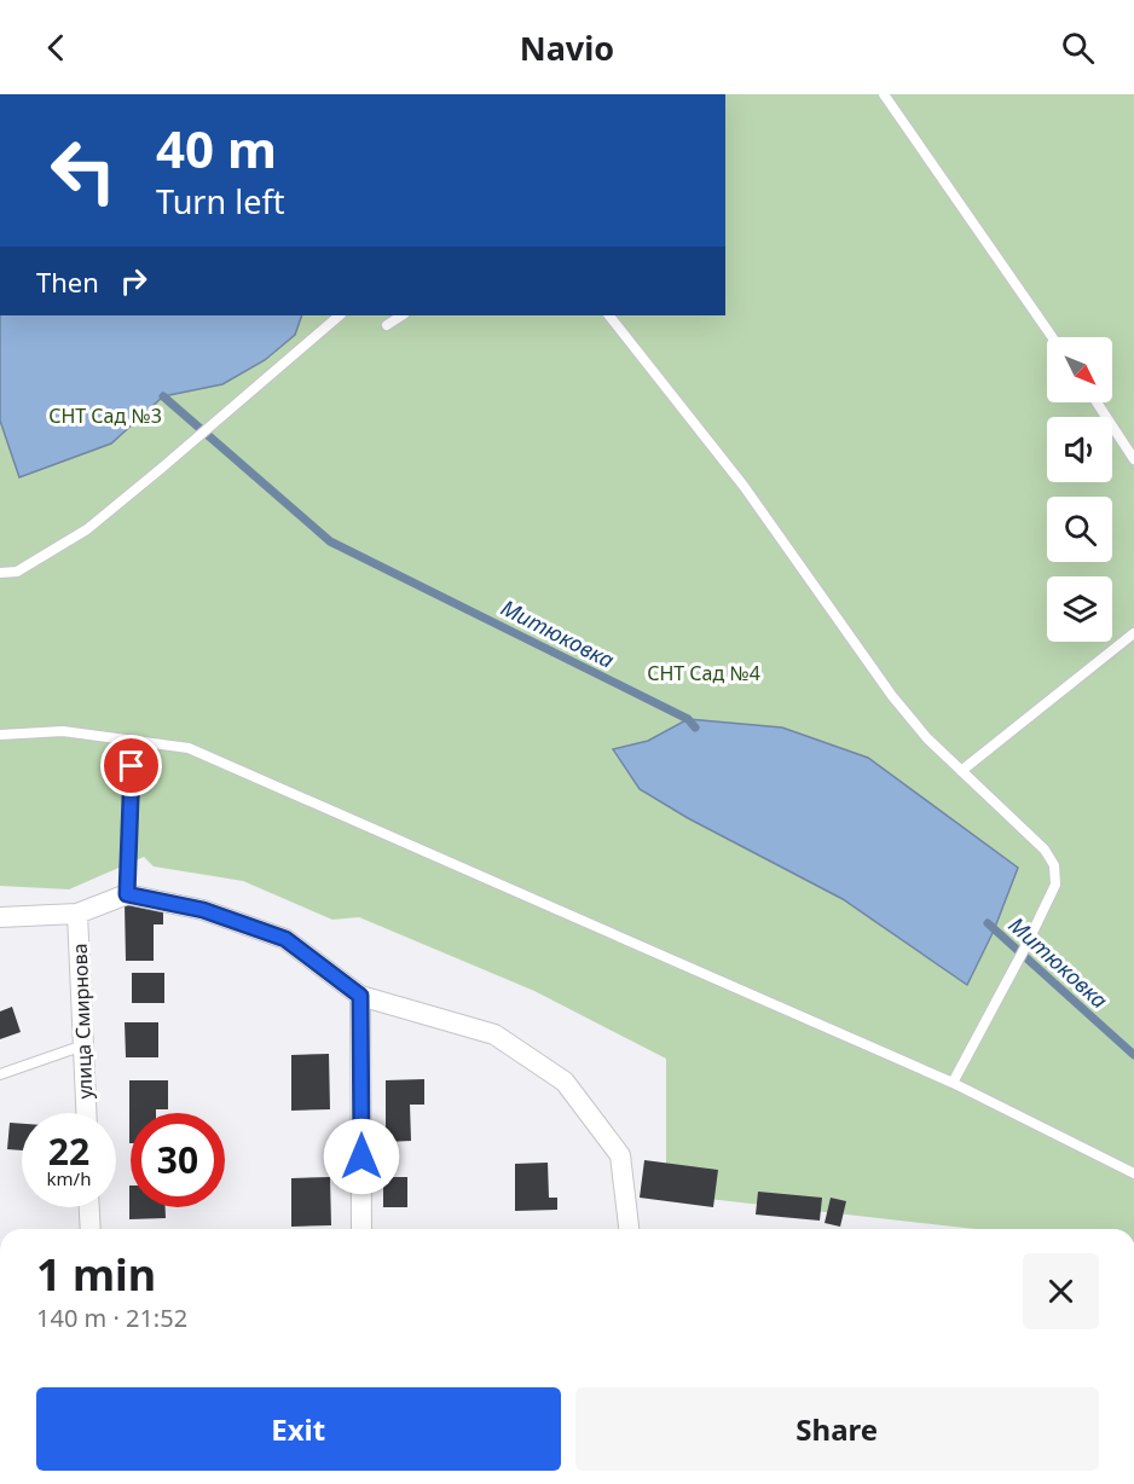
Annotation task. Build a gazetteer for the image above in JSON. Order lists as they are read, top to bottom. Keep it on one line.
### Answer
{"streets":{"street":["улица Смирнова"]},"water":["Митюковка"],"parks":["СНТ Сад №3","СНТ Сад №4"],"north":"bottom right","page":{"header":"Navio","turn":["40 m","Turn left"],"then":"Then","speed":"22 km/h","limit":"30","heading":["1 min","140 m · 21:52"],"buttons":["Exit","Share"]}}
